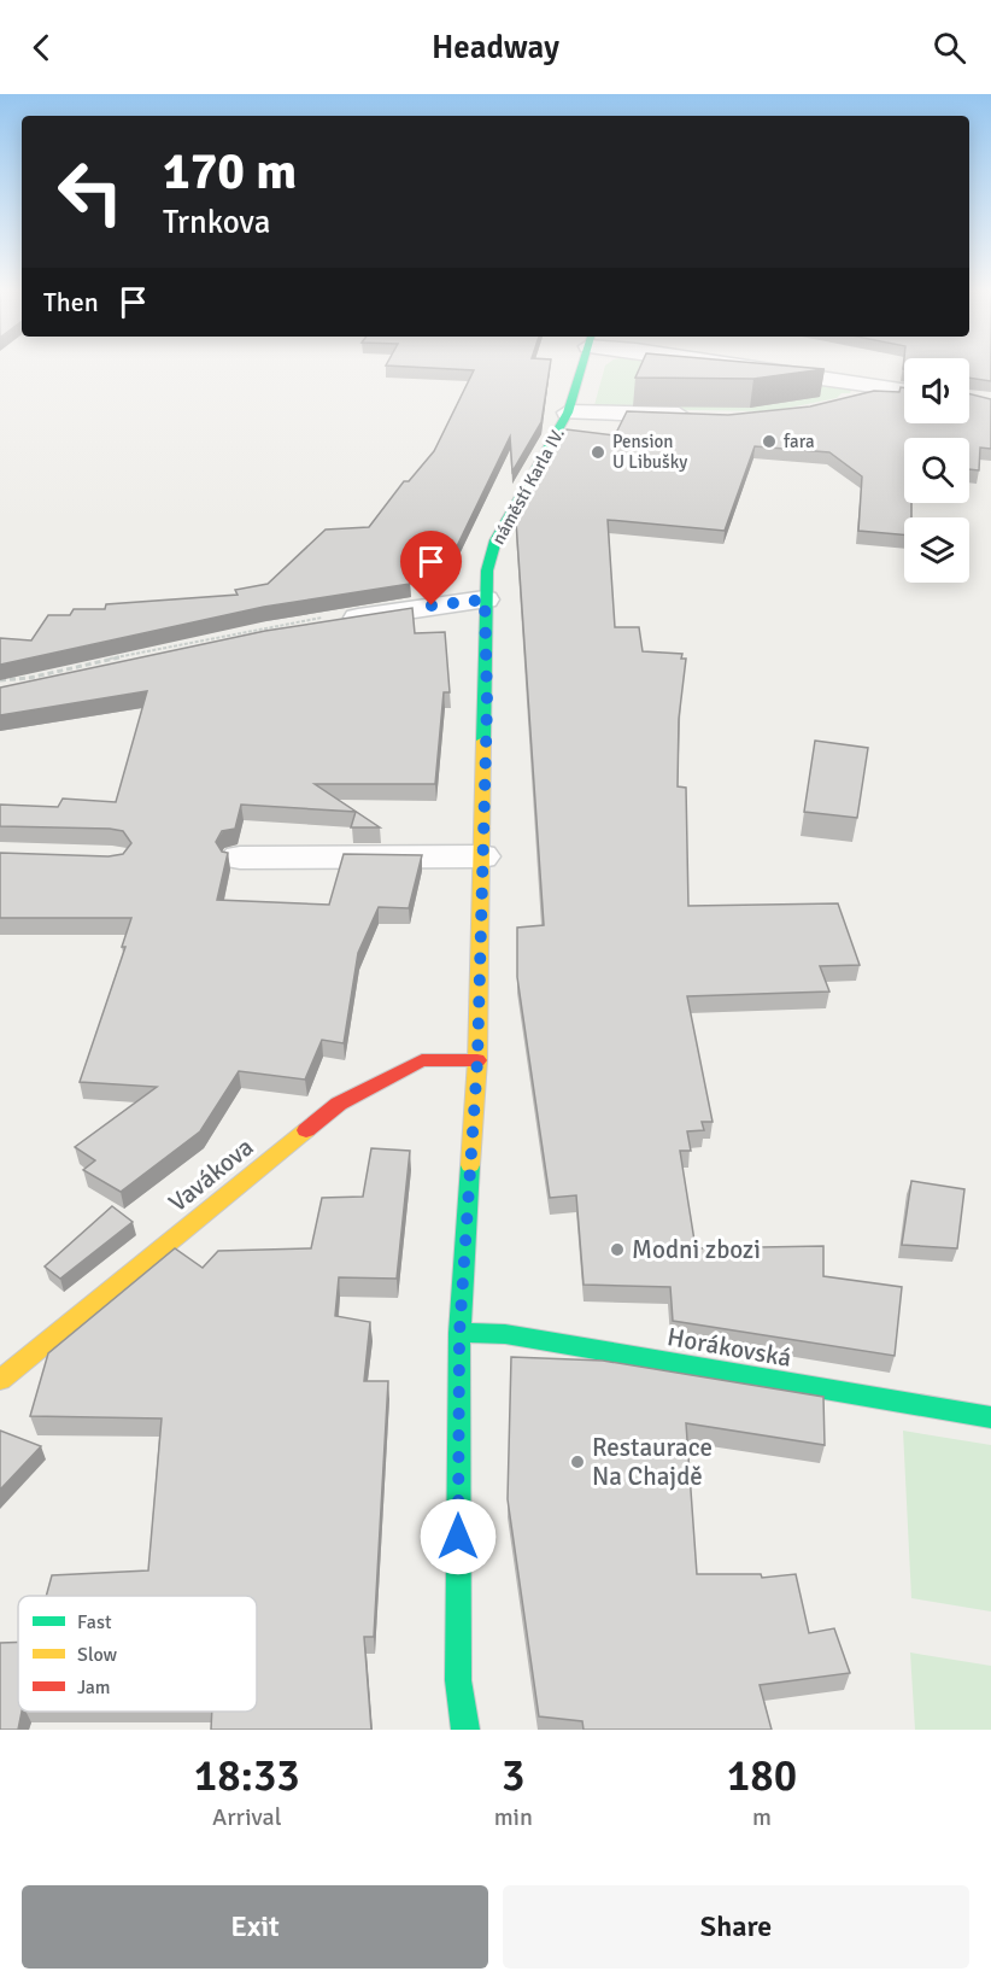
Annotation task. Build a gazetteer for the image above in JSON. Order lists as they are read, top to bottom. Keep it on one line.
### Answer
{"streets":{"street":["náměstí Karla IV.","Vavákova","Horákovská"]},"crossings":[["náměstí Karla IV.","Vavákova"],["náměstí Karla IV.","Horákovská"]],"places":["fara","Pension U Libušky","Modni zbozi","Restaurace Na Chajdě"],"legend":["Fast","Slow","Jam"],"page":{"header":"Headway","turn":["170 m","Trnkova"],"then":"Then","eta":["18:33","Arrival","3","min","180","m"],"buttons":["Exit","Share"]}}
